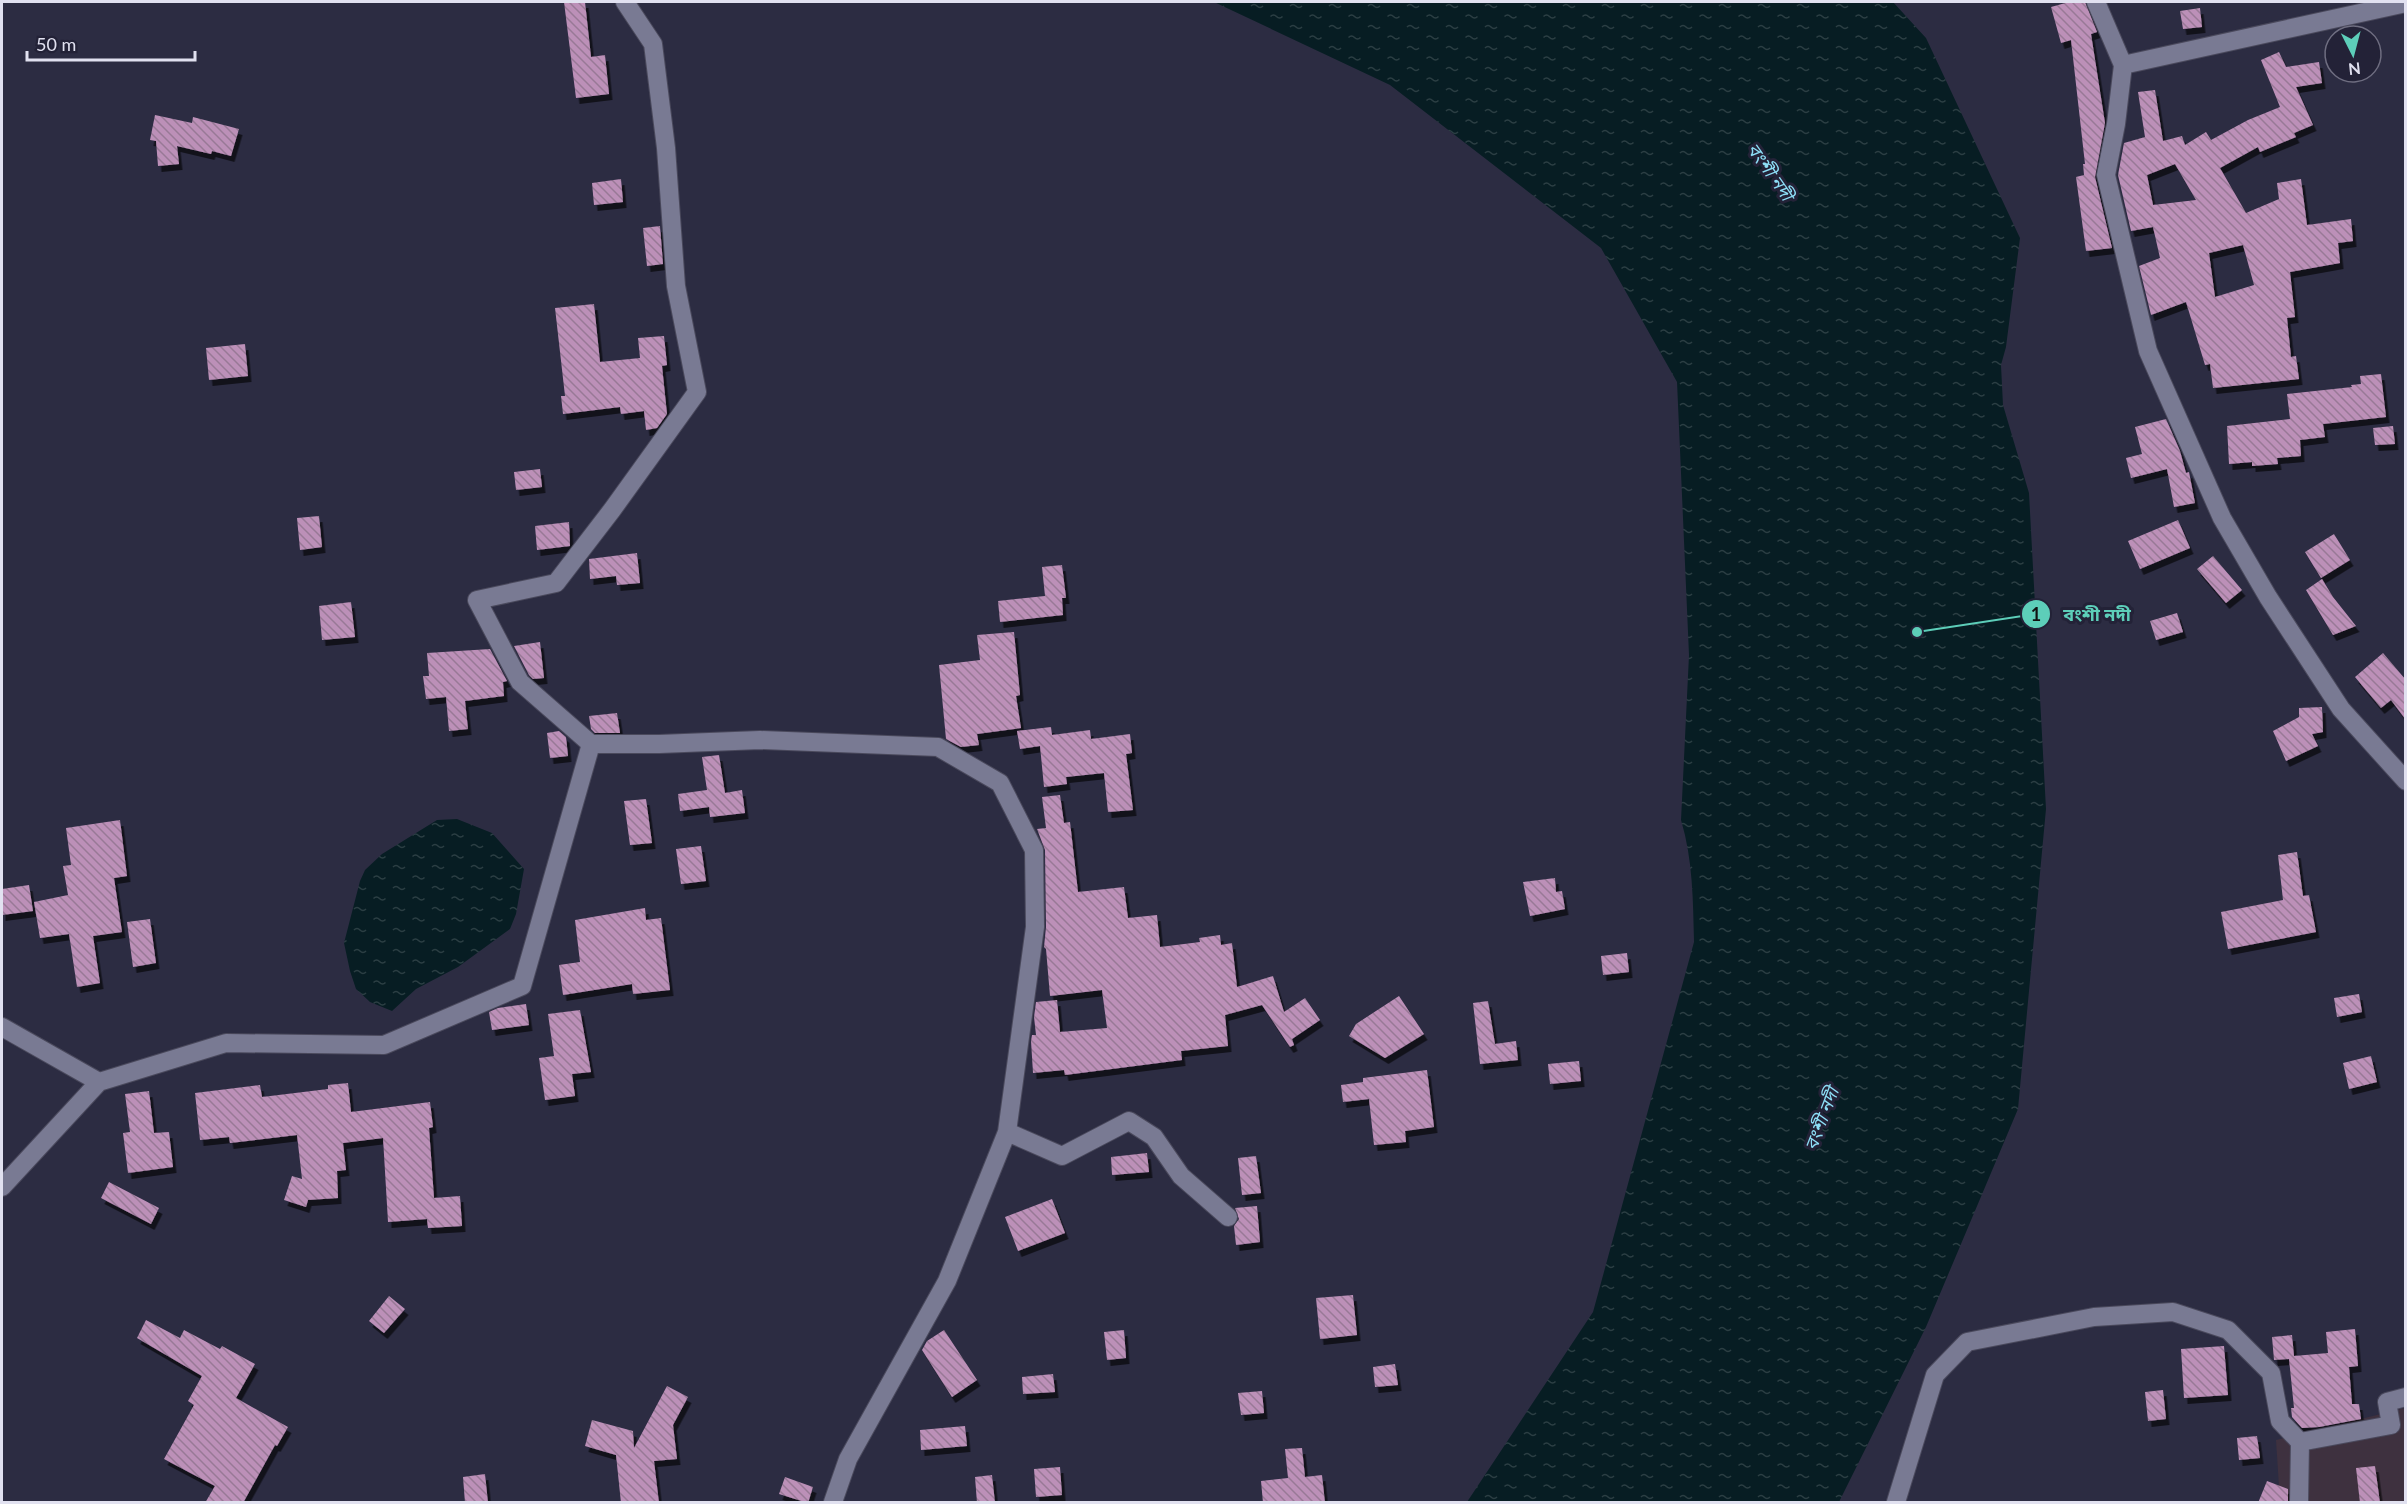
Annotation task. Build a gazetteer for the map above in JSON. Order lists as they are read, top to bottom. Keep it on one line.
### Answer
{"water":["বংশী নদী"],"places":["বংশী নদী"],"scale_bar":"50 m","north":"bottom"}
